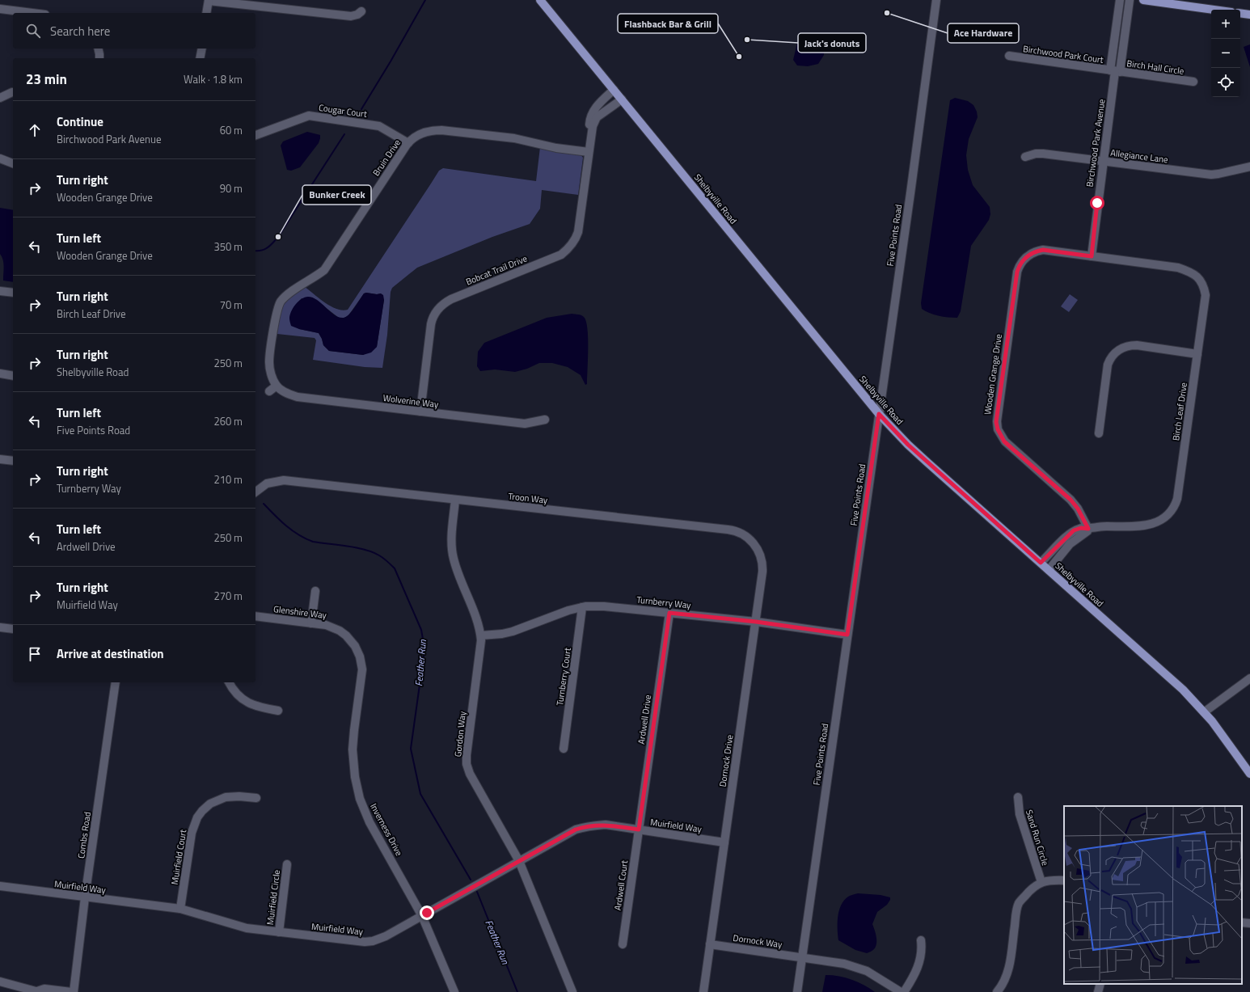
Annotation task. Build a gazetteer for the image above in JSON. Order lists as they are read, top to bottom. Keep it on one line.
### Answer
{"streets":{"main road":["Shelbyville Road"],"street":["Birchwood Park Court","Birch Hall Circle","Cougar Court","Birchwood Park Avenue","Allegiance Lane","Bruin Drive","Five Points Road","Bobcat Trail Drive","Wooden Grange Drive","Wolverine Way","Birch Leaf Drive","Troon Way","Turnberry Way","Glenshire Way","Turnberry Court","Ardwell Drive","Gordon Way","Dornock Drive","Muirfield Way","Inverness Drive","Combs Road","Sand Run Circle","Muirfield Court","Ardwell Court","Muirfield Circle","Dornock Way"]},"crossings":[["Birchwood Park Court","Birch Hall Circle"],["Birchwood Park Court","Birchwood Park Avenue"],["Birch Hall Circle","Birchwood Park Avenue"],["Cougar Court","Bruin Drive"],["Birchwood Park Avenue","Allegiance Lane"],["Birchwood Park Avenue","Wooden Grange Drive"],["Birchwood Park Avenue","Birch Leaf Drive"],["Bruin Drive","Bobcat Trail Drive"],["Bruin Drive","Wolverine Way"],["Shelbyville Road","Five Points Road"],["Shelbyville Road","Bobcat Trail Drive"],["Shelbyville Road","Birch Leaf Drive"],["Five Points Road","Turnberry Way"],["Five Points Road","Dornock Way"],["Bobcat Trail Drive","Wolverine Way"],["Wooden Grange Drive","Birch Leaf Drive"],["Troon Way","Gordon Way"],["Troon Way","Dornock Drive"],["Turnberry Way","Turnberry Court"],["Turnberry Way","Ardwell Drive"],["Turnberry Way","Gordon Way"],["Turnberry Way","Dornock Drive"],["Glenshire Way","Inverness Drive"],["Ardwell Drive","Muirfield Way"],["Ardwell Drive","Ardwell Court"],["Gordon Way","Muirfield Way"],["Dornock Drive","Muirfield Way"],["Dornock Drive","Dornock Way"],["Muirfield Way","Inverness Drive"],["Muirfield Way","Combs Road"],["Muirfield Way","Muirfield Court"],["Muirfield Way","Ardwell Court"],["Muirfield Way","Muirfield Circle"]],"water":["Feather Run"],"places":["Ace Hardware","Jack's donuts","Flashback Bar & Grill","Bunker Creek"],"page":{"map_buttons":["+","−"],"search":"Search here","heading":["23 min","Walk · 1.8 km"],"list":[["Continue","Birchwood Park Avenue","60 m"],["Turn right","Wooden Grange Drive","90 m"],["Turn left","Wooden Grange Drive","350 m"],["Turn right","Birch Leaf Drive","70 m"],["Turn right","Shelbyville Road","250 m"],["Turn left","Five Points Road","260 m"],["Turn right","Turnberry Way","210 m"],["Turn left","Ardwell Drive","250 m"],["Turn right","Muirfield Way","270 m"],"Arrive at destination"]}}
